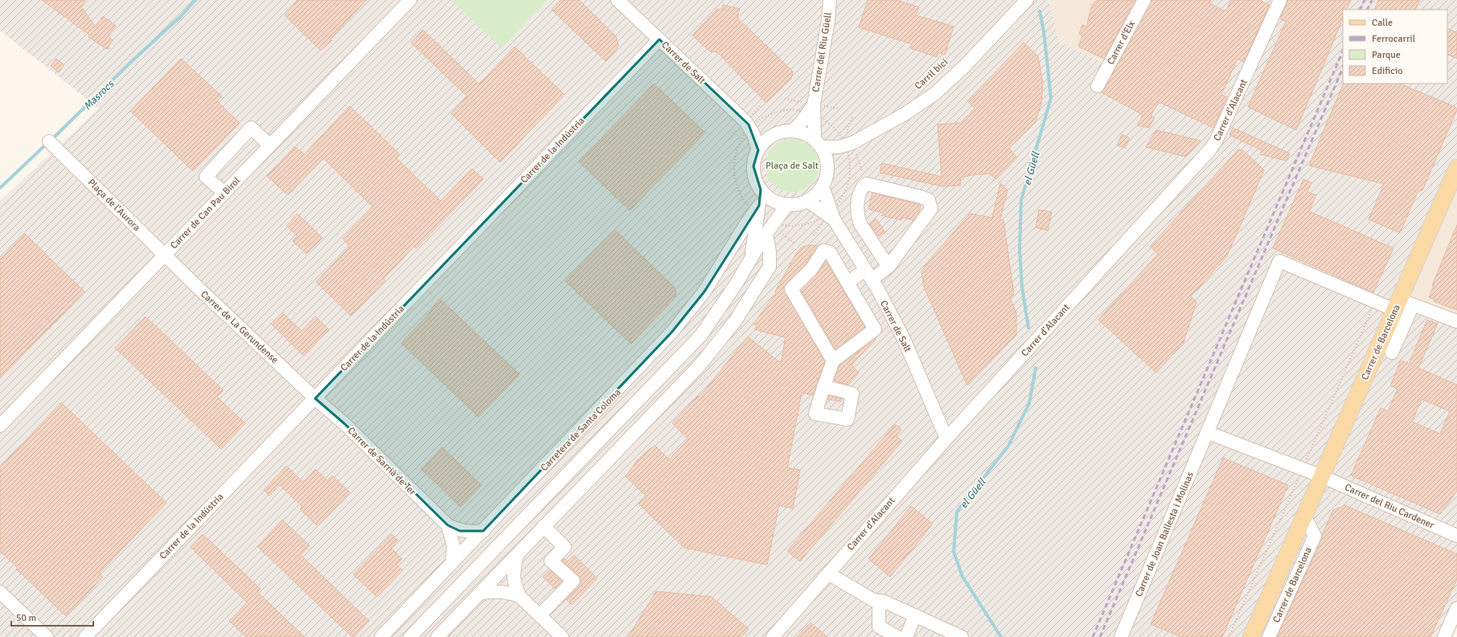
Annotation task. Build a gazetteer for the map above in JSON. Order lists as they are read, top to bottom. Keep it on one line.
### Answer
{"streets":{"main road":["Carrer de Barcelona"],"street":["Carrer d'Elx","Carrer del Riu Güell","Carrer de Salt","Carrer d'Alacant","Carrer de la Indústria","Plaça de l'Aurora","Carrer de Can Pau Birol","Carrer de La Gerundense","Carretera de Santa Coloma","Carrer de Sarrià de Ter","Carrer del Riu Cardener","Carrer de Joan Ballesta i Molinas"]},"crossings":[["Carrer del Riu Güell","Carrer de Salt"],["Carrer del Riu Güell","Carretera de Santa Coloma"],["Carrer de Salt","Carrer d'Alacant"],["Carrer de Salt","Carrer de la Indústria"],["Carrer de Salt","Carretera de Santa Coloma"],["Carrer de la Indústria","Carrer de La Gerundense"],["Carrer de la Indústria","Carrer de Sarrià de Ter"],["Plaça de l'Aurora","Carrer de Can Pau Birol"],["Plaça de l'Aurora","Carrer de La Gerundense"],["Carrer de Can Pau Birol","Carrer de La Gerundense"],["Carrer de La Gerundense","Carrer de Sarrià de Ter"],["Carrer de Barcelona","Carrer del Riu Cardener"],["Carrer de Barcelona","Carrer de Joan Ballesta i Molinas"],["Carretera de Santa Coloma","Carrer de Sarrià de Ter"],["Carrer del Riu Cardener","Carrer de Joan Ballesta i Molinas"]],"water":["Masrocs","el Güell"],"parks":["Plaça de Salt"],"legend":["Calle","Ferrocarril","Parque","Edificio"],"scale_bar":"50 m"}
